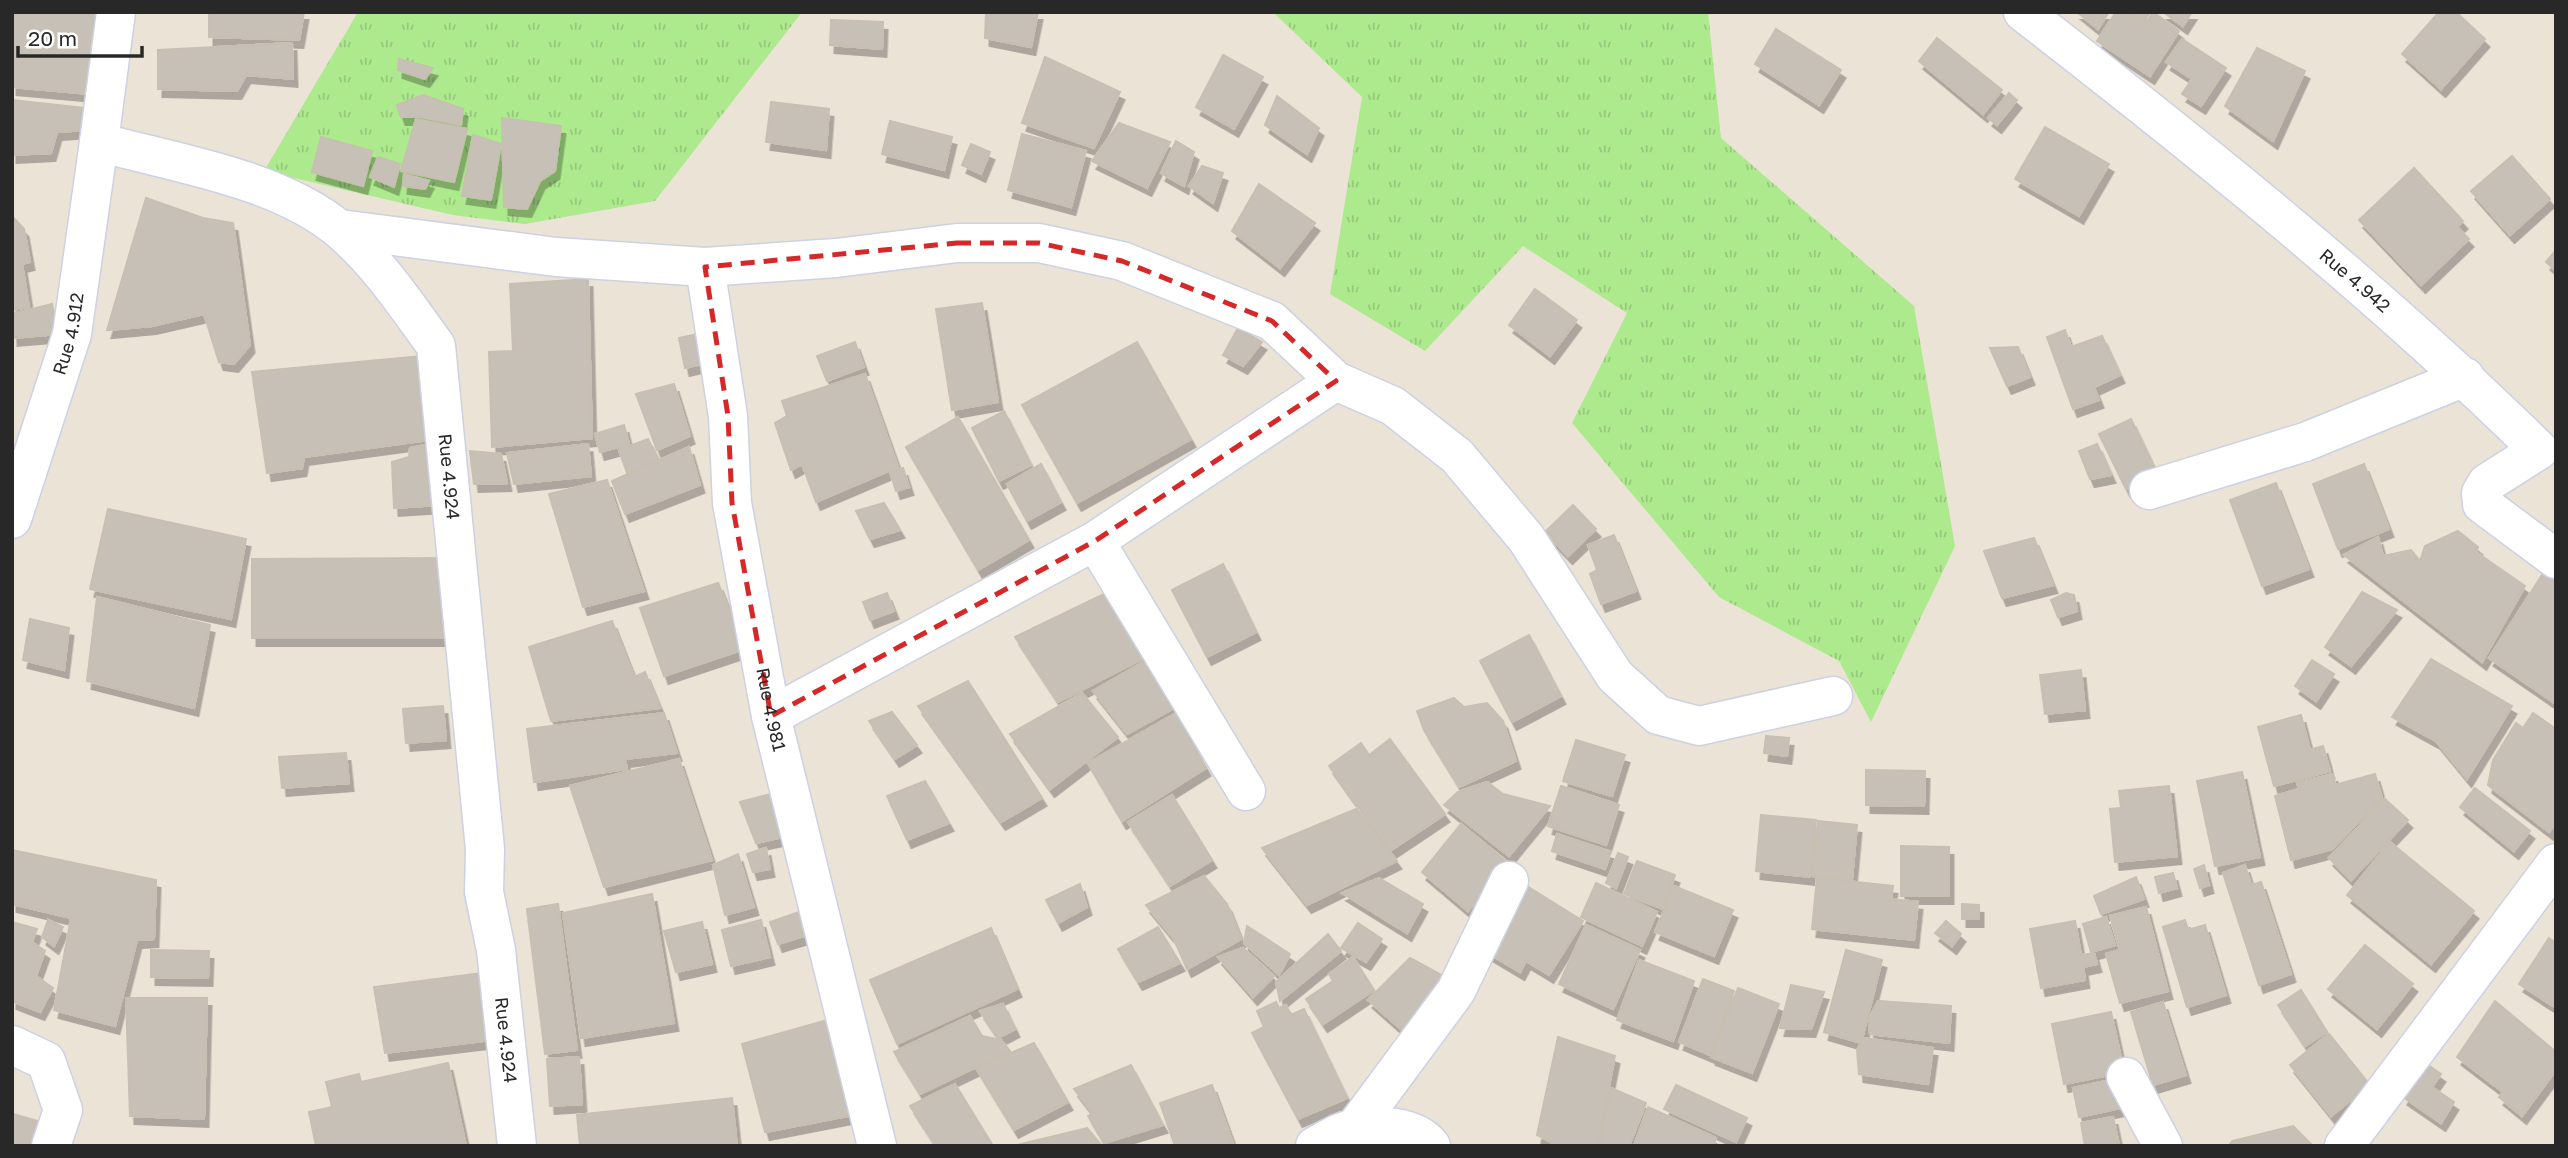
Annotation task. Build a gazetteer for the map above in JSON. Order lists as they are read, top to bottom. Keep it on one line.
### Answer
{"streets":{"street":["Rue 4.942","Rue 4.912","Rue 4.924","Rue 4.981"]},"crossings":[["Rue 4.912","Rue 4.924"]],"scale_bar":"20 m"}
